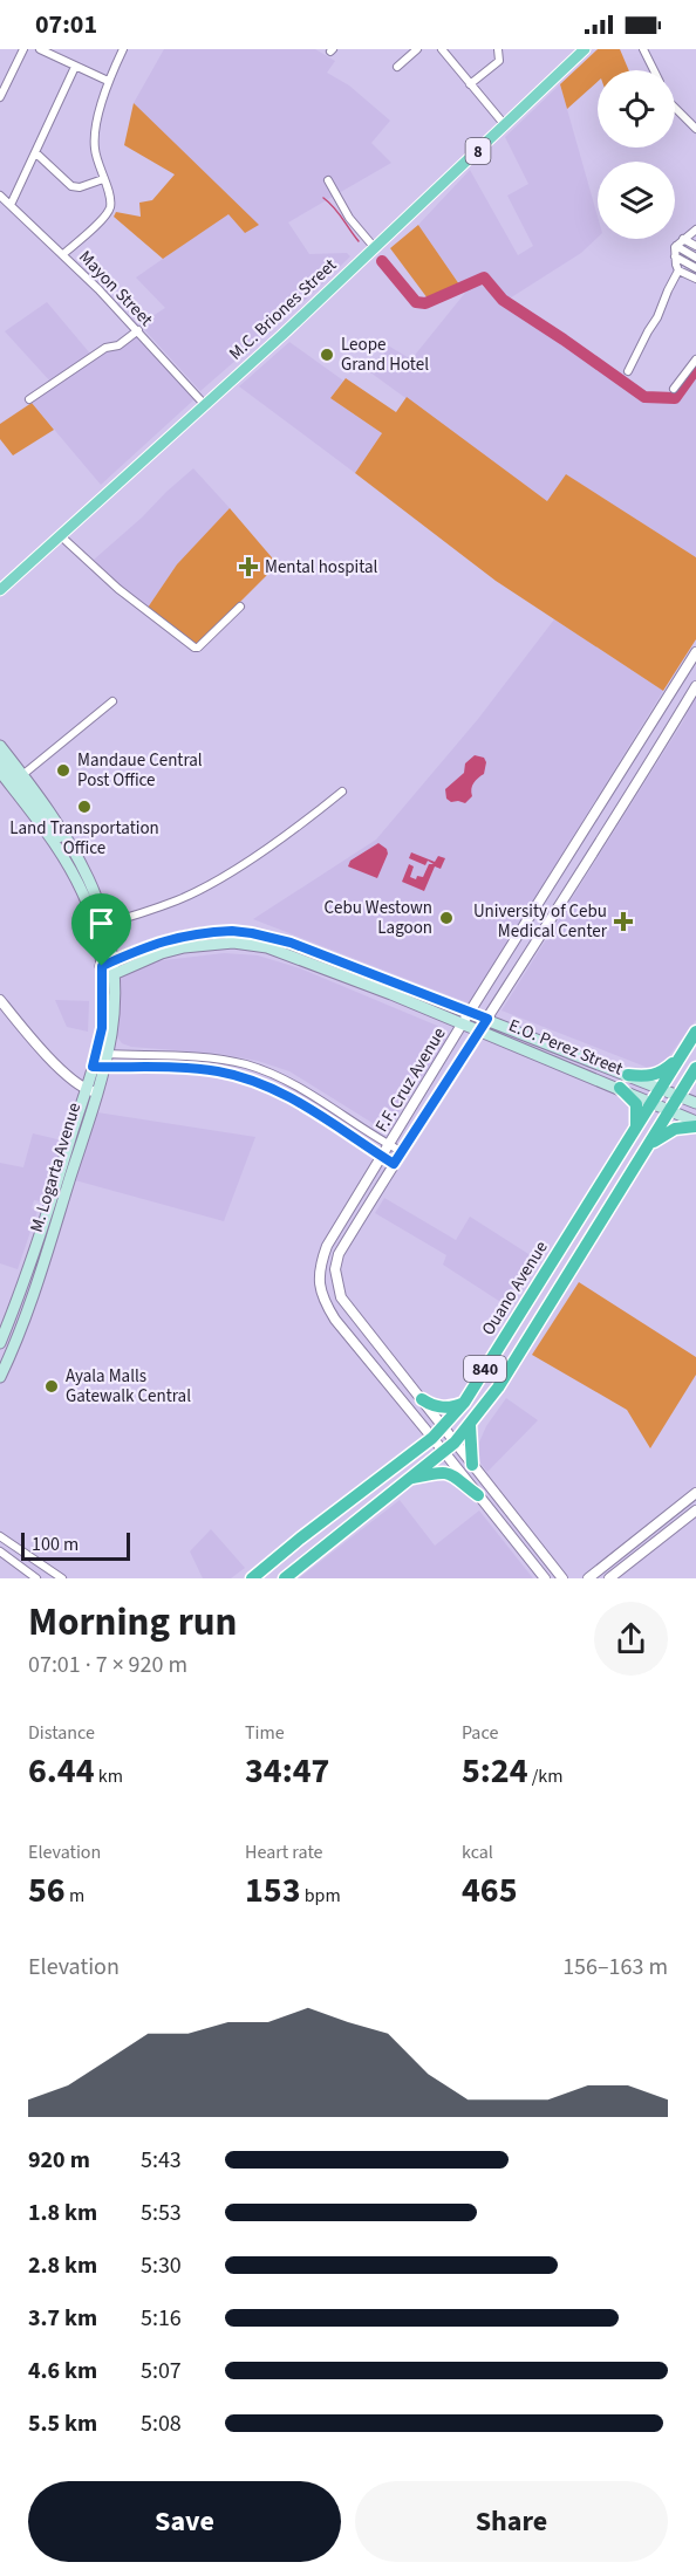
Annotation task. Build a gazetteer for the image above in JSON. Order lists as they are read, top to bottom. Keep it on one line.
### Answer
{"streets":{"highway":["Ouano Avenue","840"],"main road":["8","M.C. Briones Street","E.O. Perez Street","M. Logarta Avenue"],"street":["Mayon Street","F.F. Cruz Avenue"]},"crossings":[["Mayon Street","M.C. Briones Street"],["E.O. Perez Street","F.F. Cruz Avenue"],["E.O. Perez Street","M. Logarta Avenue"],["E.O. Perez Street","Ouano Avenue"],["E.O. Perez Street","840"],["F.F. Cruz Avenue","Ouano Avenue"],["F.F. Cruz Avenue","840"]],"places":{"other":["Leope Grand Hotel","Mandaue Central Post Office","Land Transportation Office","Cebu Westown Lagoon","Ayala Malls Gatewalk Central"],"health":["Mental hospital","University of Cebu Medical Center"]},"scale_bar":"100 m","page":{"status":"07:01","scale":"100 m","heading":["Morning run","07:01 · 7 × 920 m"],"stats":[["Distance","6.44 km"],["Time","34:47"],["Pace","5:24 /km"],["Elevation","56 m"],["Heart rate","153 bpm"],["kcal","465"]],"chart":["Elevation","156–163 m"],"list":[{"name":"920 m","note":"5:43"},{"name":"1.8 km","note":"5:53"},{"name":"2.8 km","note":"5:30"},{"name":"3.7 km","note":"5:16"},{"name":"4.6 km","note":"5:07"},{"name":"5.5 km","note":"5:08"}],"buttons":["Save","Share"]}}
